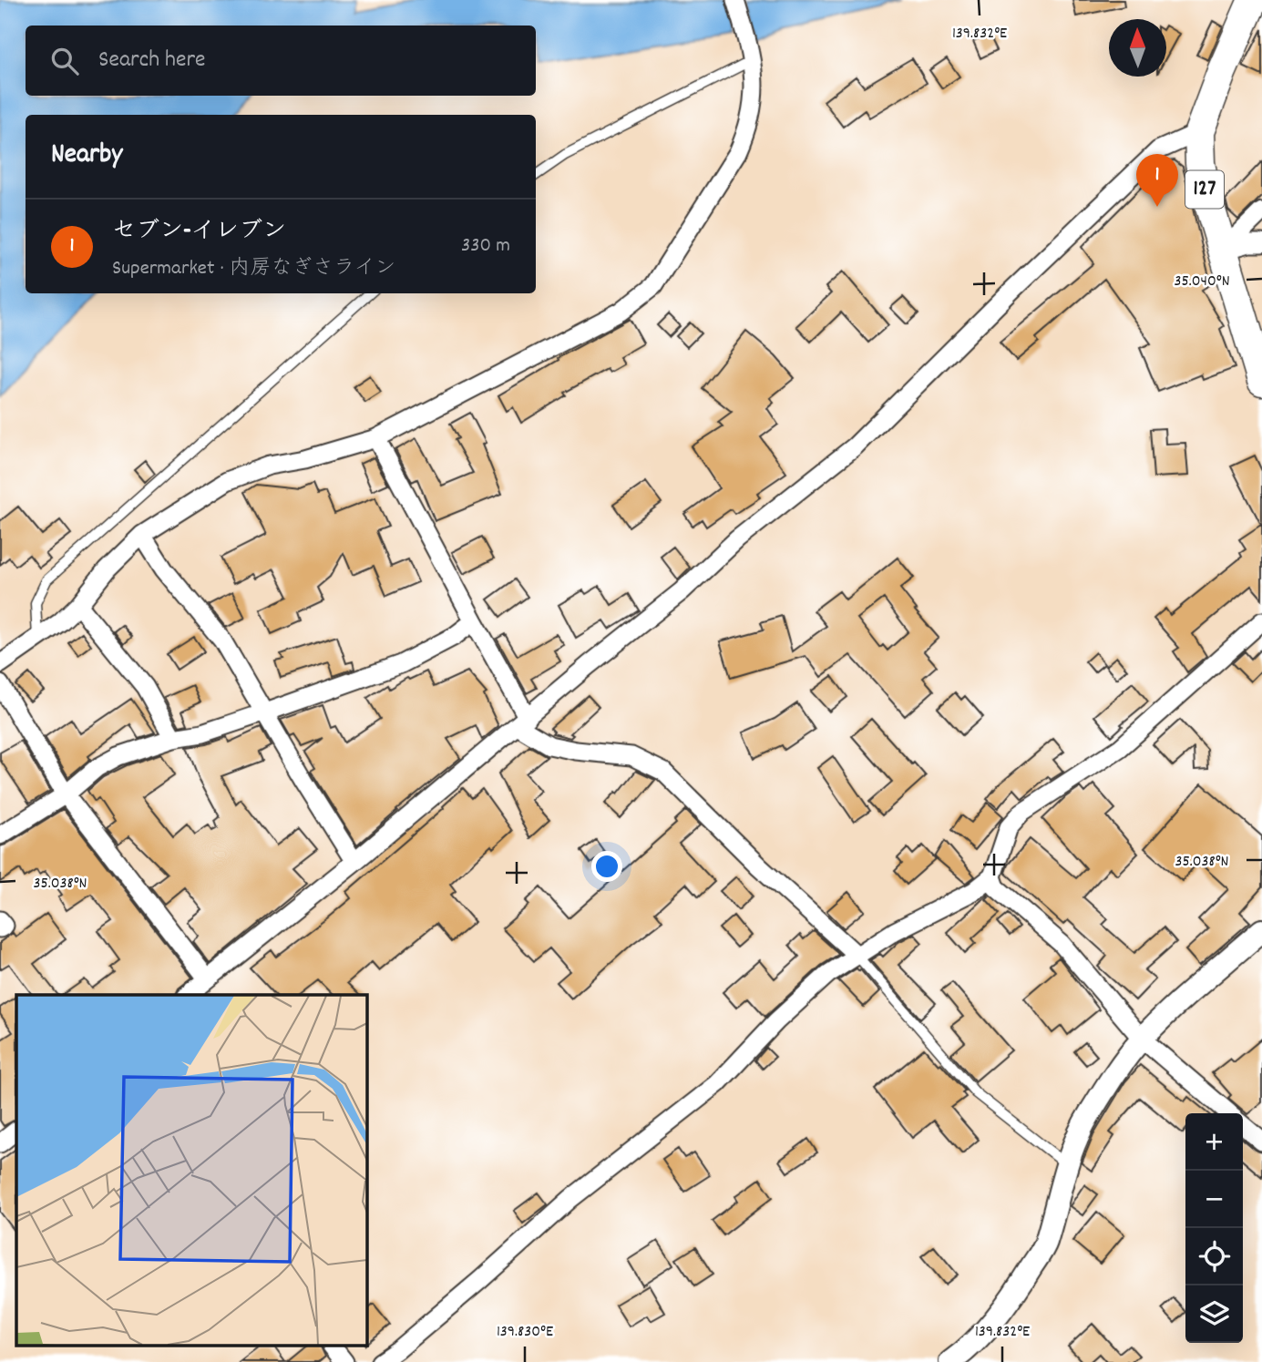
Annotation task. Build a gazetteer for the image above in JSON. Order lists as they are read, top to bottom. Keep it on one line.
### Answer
{"streets":{"highway":["127"]},"north":"top","page":{"search":"Search here","heading":"Nearby","pins":"1","list":[{"mark":"1","name":"セブン-イレブン","note":"Supermarket · 内房なぎさライン","value":"330 m"}],"map_buttons":["+","−"]},"coordinates":["139.832°E","35.040°N","35.038°N","139.830°E"]}
